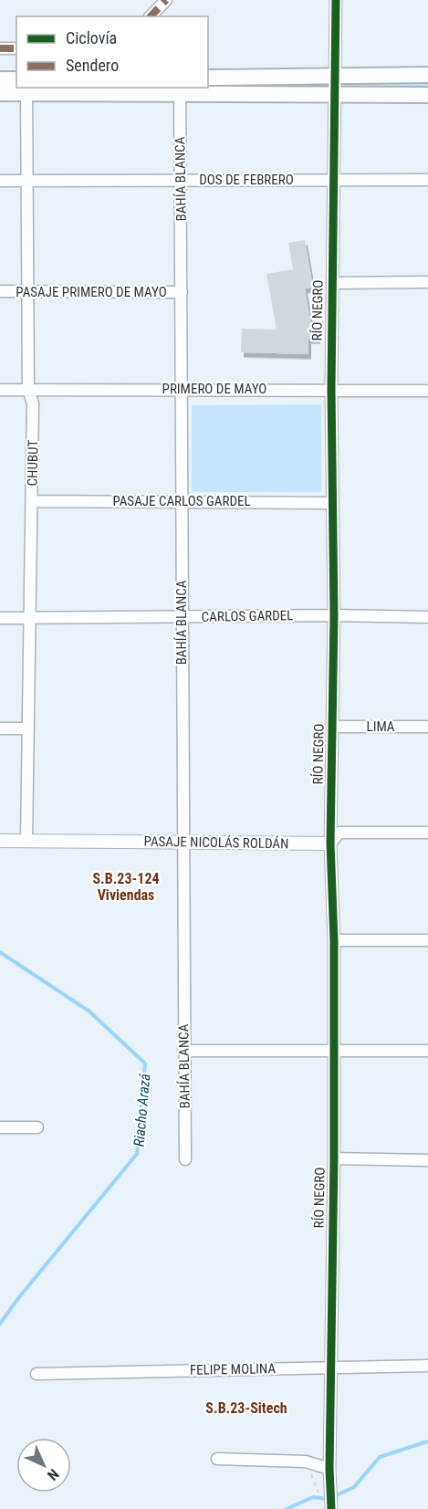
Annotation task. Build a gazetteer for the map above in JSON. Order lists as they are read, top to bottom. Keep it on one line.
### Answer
{"streets":{"street":["BAHÍA BLANCA","DOS DE FEBRERO","PASAJE PRIMERO DE MAYO","RÍO NEGRO","PRIMERO DE MAYO","CHUBUT","PASAJE CARLOS GARDEL","CARLOS GARDEL","LIMA","PASAJE NICOLÁS ROLDÁN","FELIPE MOLINA"]},"crossings":[["BAHÍA BLANCA","DOS DE FEBRERO"],["BAHÍA BLANCA","PASAJE PRIMERO DE MAYO"],["BAHÍA BLANCA","PRIMERO DE MAYO"],["BAHÍA BLANCA","PASAJE CARLOS GARDEL"],["BAHÍA BLANCA","CARLOS GARDEL"],["BAHÍA BLANCA","PASAJE NICOLÁS ROLDÁN"],["DOS DE FEBRERO","RÍO NEGRO"],["DOS DE FEBRERO","CHUBUT"],["PASAJE PRIMERO DE MAYO","CHUBUT"],["RÍO NEGRO","PRIMERO DE MAYO"],["RÍO NEGRO","PASAJE CARLOS GARDEL"],["RÍO NEGRO","CARLOS GARDEL"],["RÍO NEGRO","LIMA"],["RÍO NEGRO","PASAJE NICOLÁS ROLDÁN"],["RÍO NEGRO","FELIPE MOLINA"],["PRIMERO DE MAYO","CHUBUT"],["CHUBUT","PASAJE CARLOS GARDEL"],["CHUBUT","CARLOS GARDEL"],["CHUBUT","PASAJE NICOLÁS ROLDÁN"]],"districts":["S.B.23-124 Viviendas","S.B.23-Sitech"],"water":["Riacho Arazá"],"legend":["Ciclovía","Sendero"],"north":"bottom right"}
